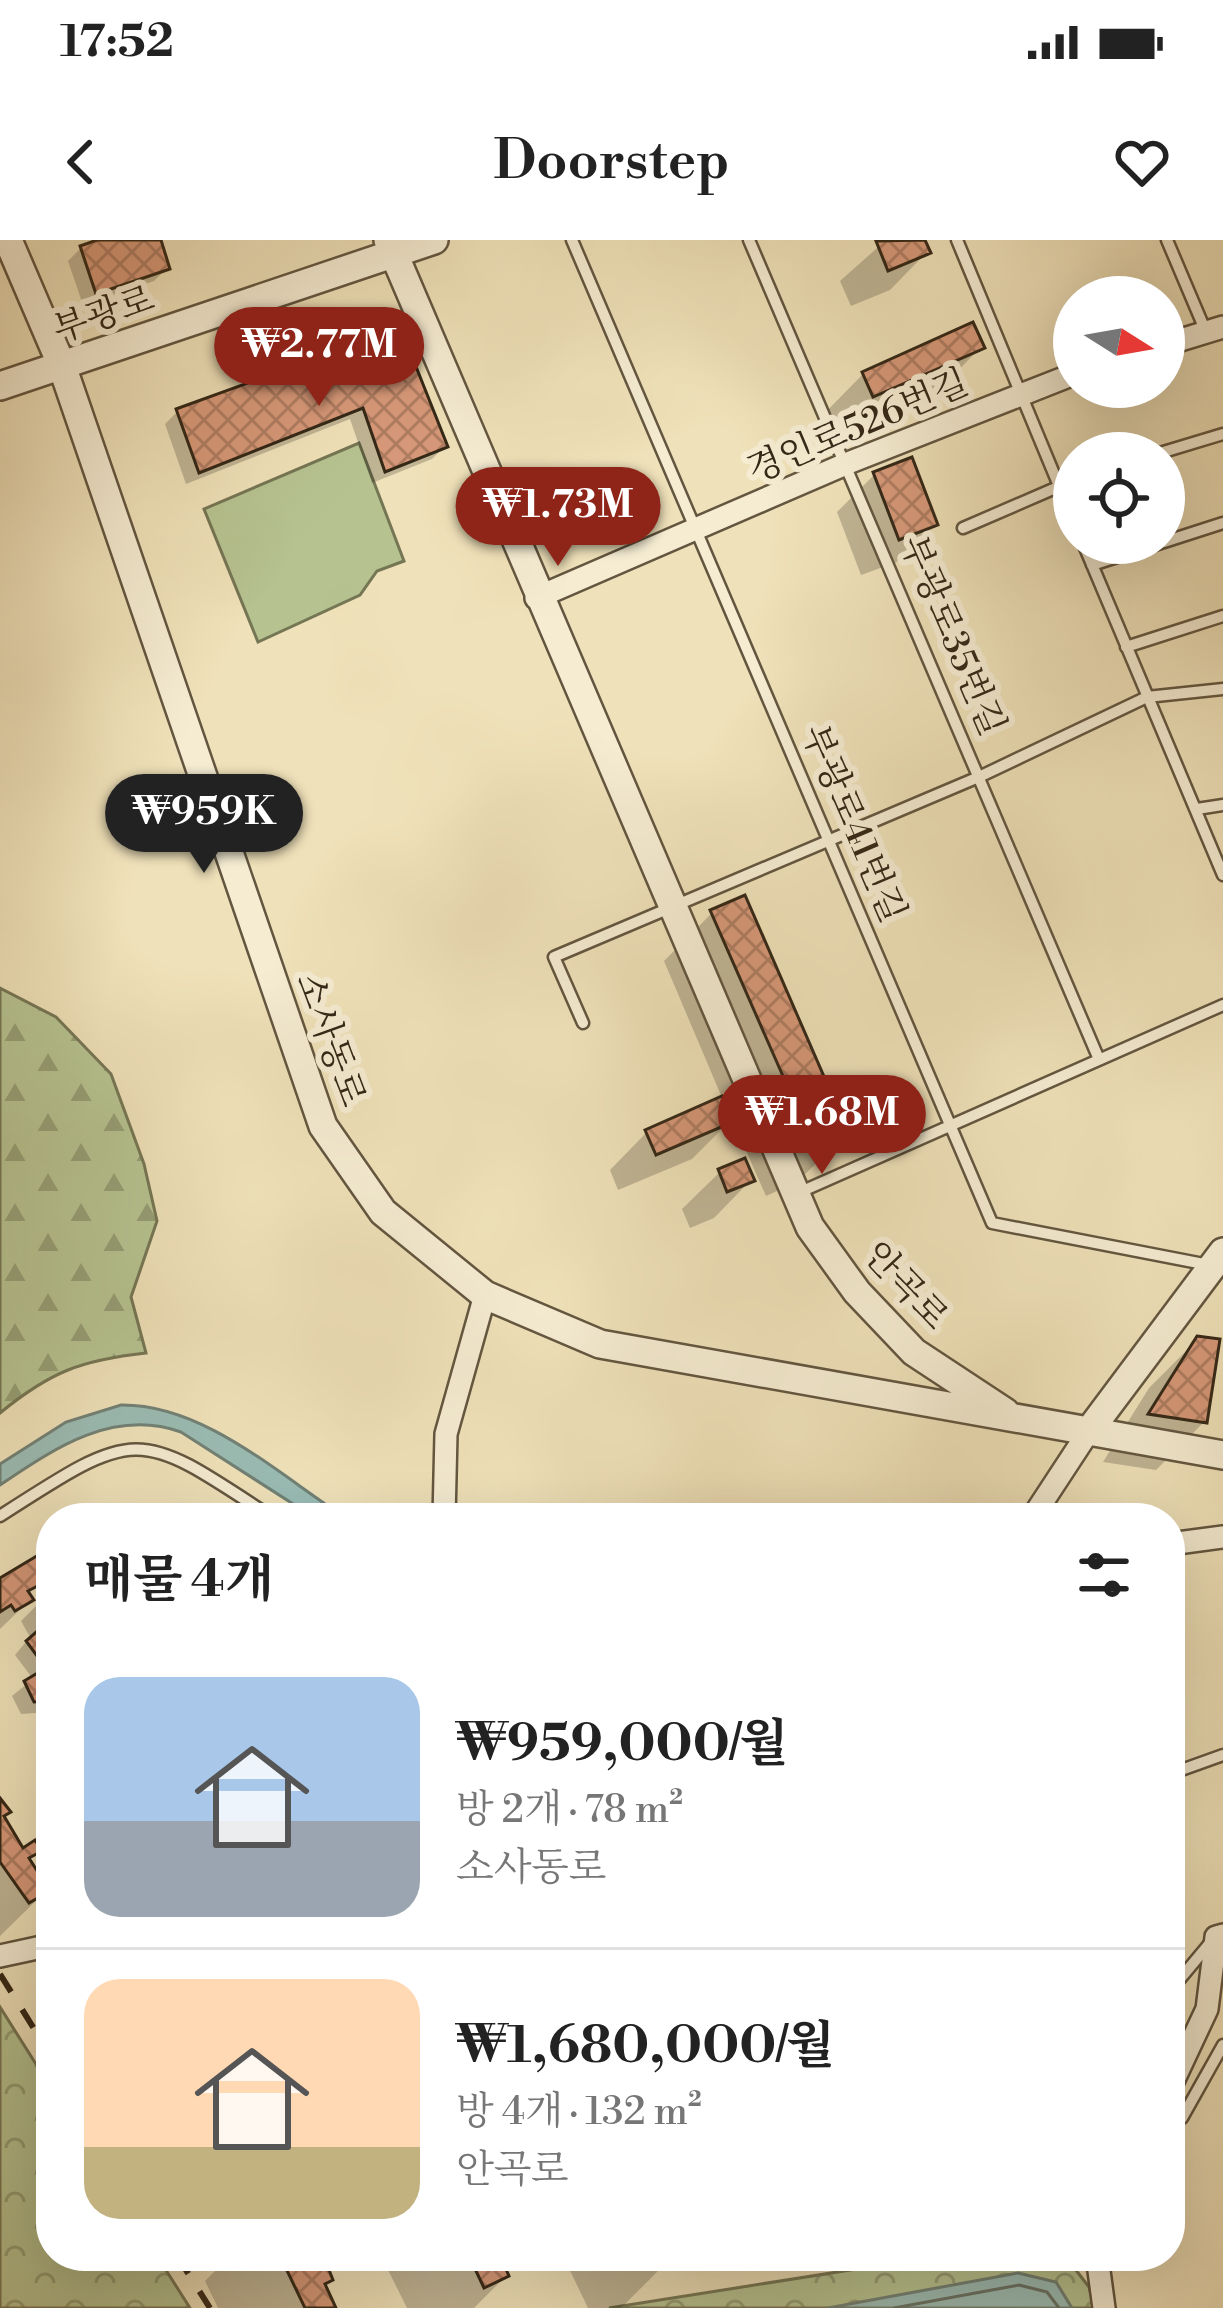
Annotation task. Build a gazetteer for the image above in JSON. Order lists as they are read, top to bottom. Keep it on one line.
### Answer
{"streets":{"street":["부광로","경인로526번길","소사동로","안곡로"],"lane":["부광로35번길","부광로41번길"]},"crossings":[["부광로","소사동로"],["부광로","안곡로"],["경인로526번길","부광로35번길"],["경인로526번길","부광로41번길"],["경인로526번길","안곡로"],["소사동로","안곡로"]],"north":"right","page":{"status":"17:52","header":"Doorstep","price":["₩2.77M","₩1.73M","₩959K","₩1.68M"],"heading":"매물 4개","list":[{"name":"₩959,000/월","note":"방 2개 · 78 m² · 소사동로"},{"name":"₩1,680,000/월","note":"방 4개 · 132 m² · 안곡로"}]}}
